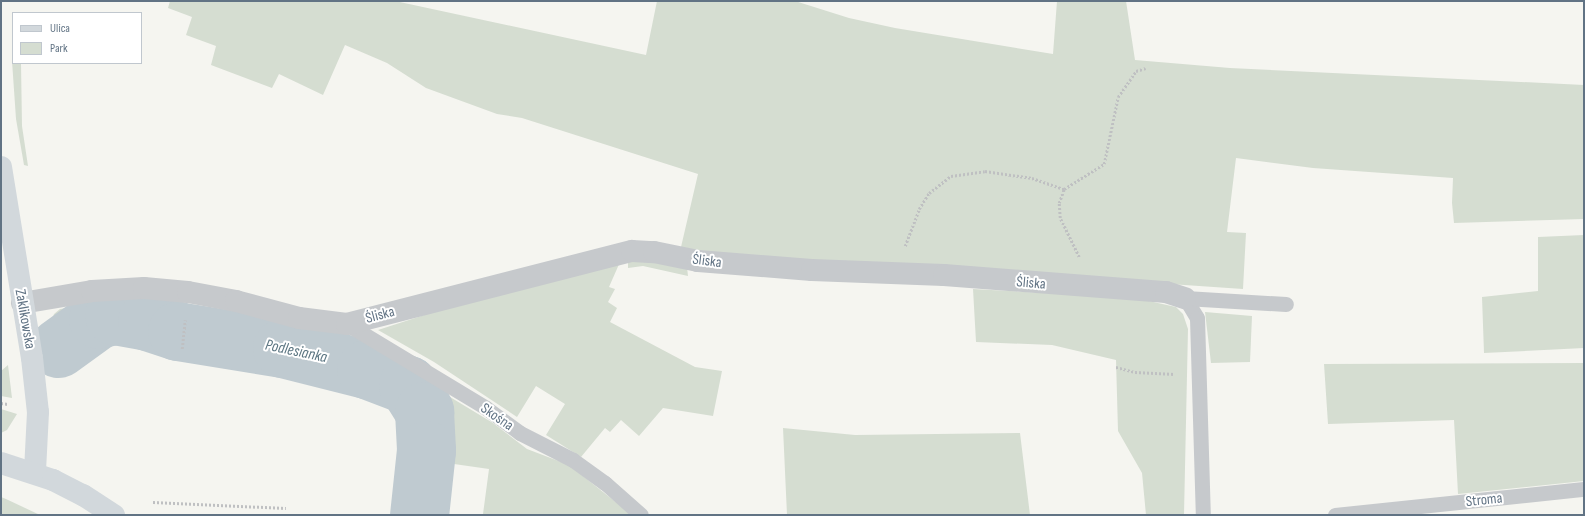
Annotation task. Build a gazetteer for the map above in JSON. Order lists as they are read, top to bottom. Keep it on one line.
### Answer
{"streets":{"street":["Śliska","Zaklikowska"],"lane":["Skośna","Stroma"]},"crossings":[["Śliska","Zaklikowska"],["Śliska","Skośna"]],"water":["Podlesianka"],"legend":["Ulica","Park"]}
